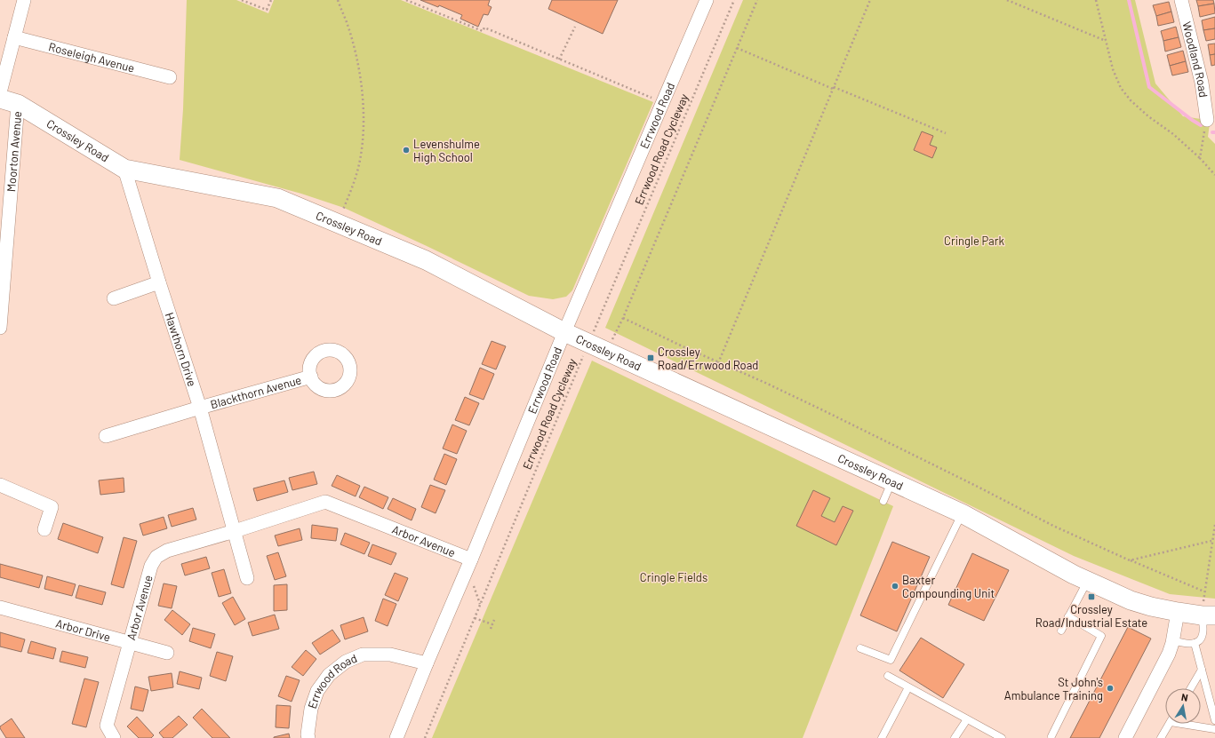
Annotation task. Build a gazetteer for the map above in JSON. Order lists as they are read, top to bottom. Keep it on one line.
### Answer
{"streets":{"street":["Roseleigh Avenue","Woodland Road","Errwood Road","Crossley Road","Moorton Avenue","Hawthorn Drive","Blackthorn Avenue","Arbor Avenue","Arbor Drive"],"path":["Errwood Road Cycleway"]},"crossings":[["Errwood Road","Crossley Road"],["Errwood Road","Arbor Avenue"],["Crossley Road","Errwood Road Cycleway"],["Crossley Road","Moorton Avenue"],["Crossley Road","Hawthorn Drive"],["Hawthorn Drive","Blackthorn Avenue"],["Hawthorn Drive","Arbor Avenue"],["Arbor Avenue","Arbor Drive"]],"parks":["Cringle Park","Cringle Fields"],"places":{"other":["Levenshulme High School","Baxter Compounding Unit","St John's Ambulance Training"],"transit":["Crossley Road/Errwood Road","Crossley Road/Industrial Estate"]},"north":"top"}
